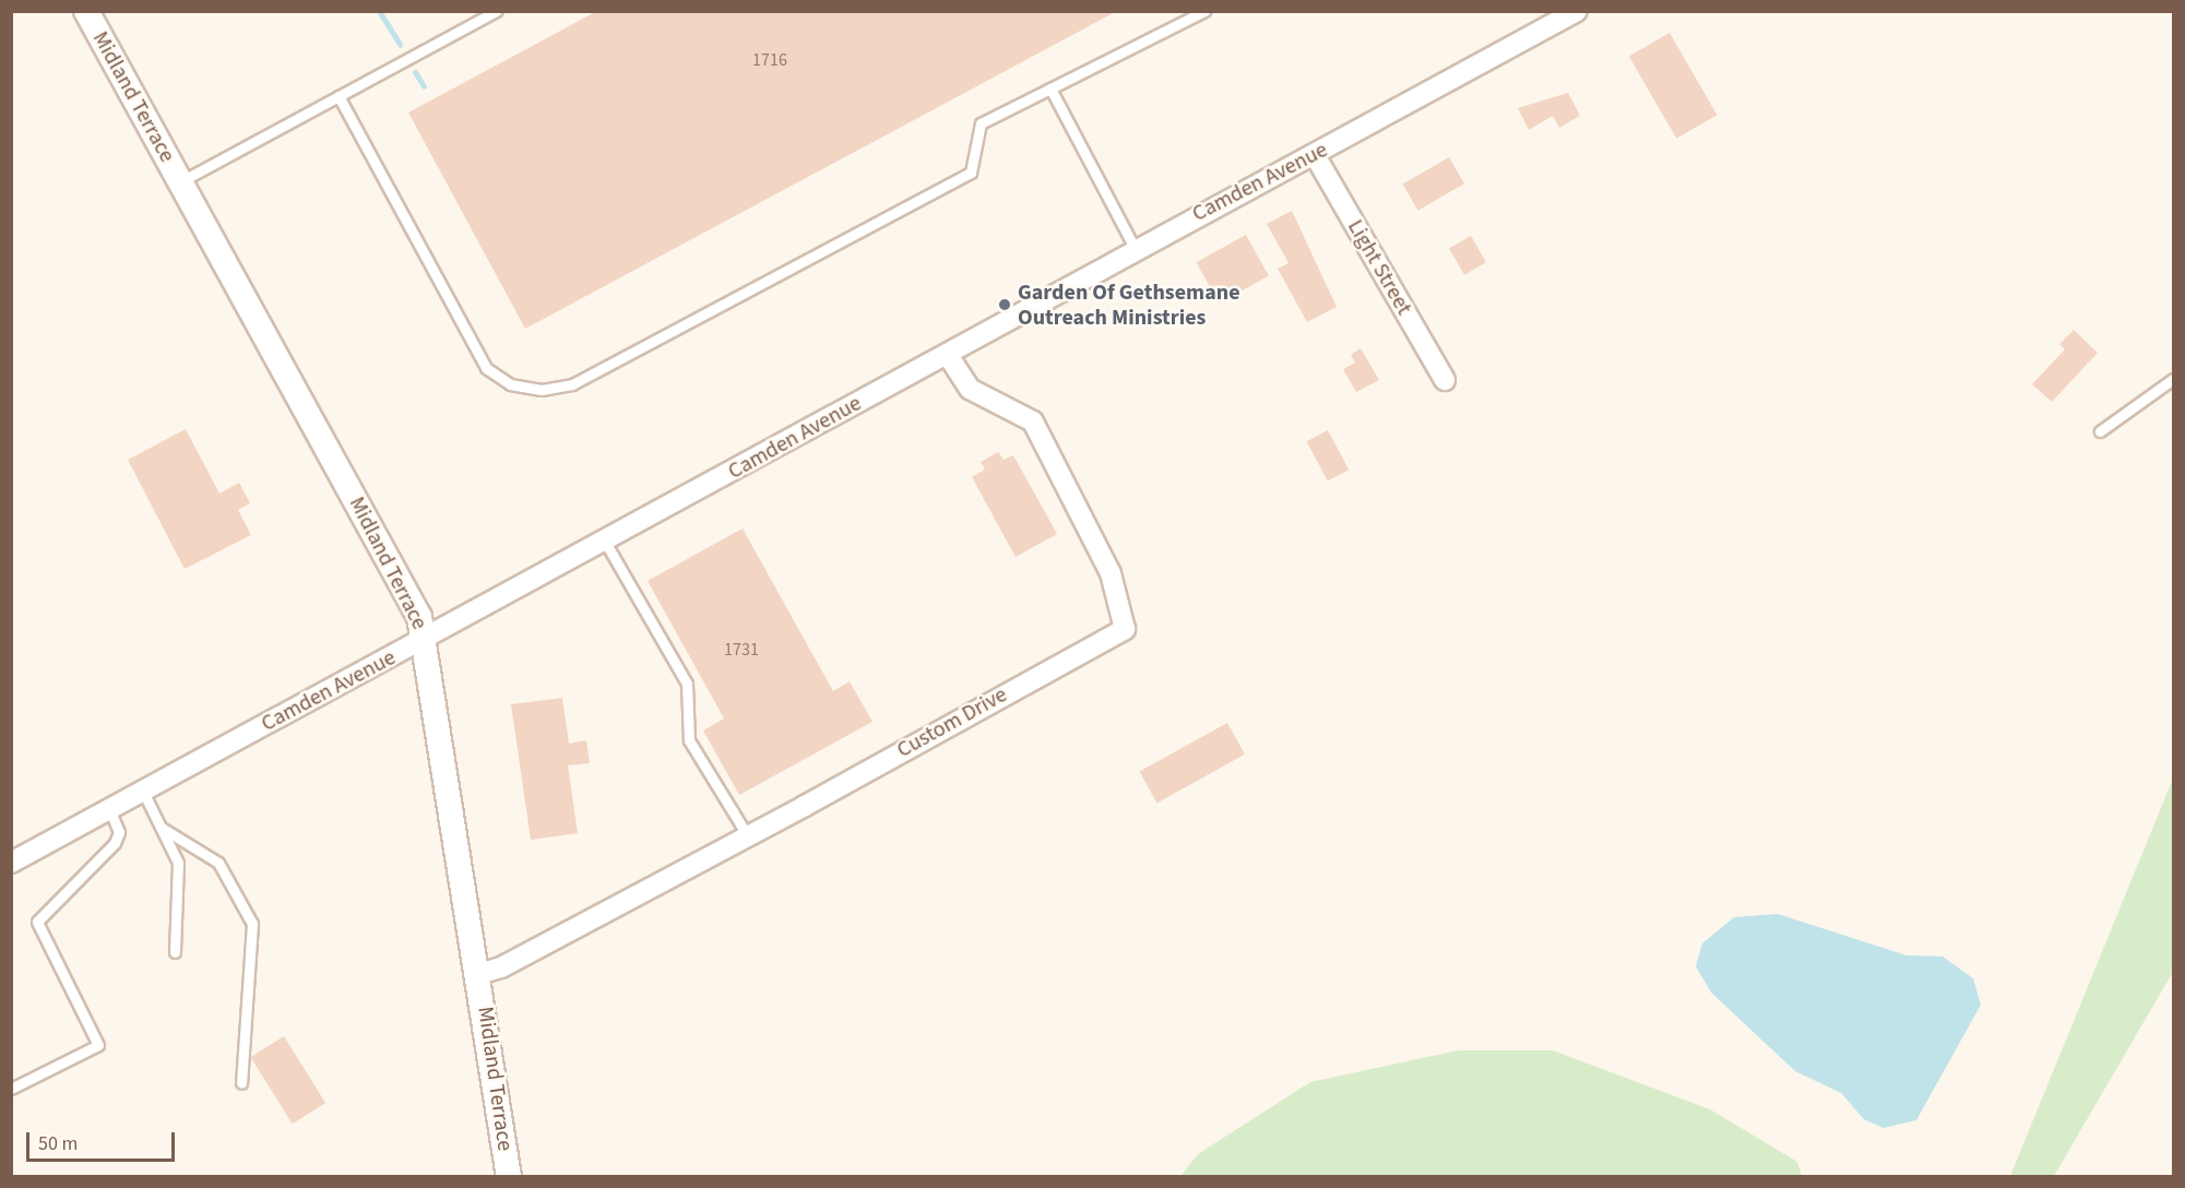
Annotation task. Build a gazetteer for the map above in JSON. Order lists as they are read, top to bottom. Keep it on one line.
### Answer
{"streets":{"street":["Midland Terrace","Camden Avenue","Light Street","Custom Drive"]},"crossings":[["Midland Terrace","Camden Avenue"],["Midland Terrace","Custom Drive"],["Camden Avenue","Light Street"],["Camden Avenue","Custom Drive"]],"places":["Garden Of Gethsemane Outreach Ministries"],"house_numbers":["1716","1731"],"scale_bar":"50 m"}
